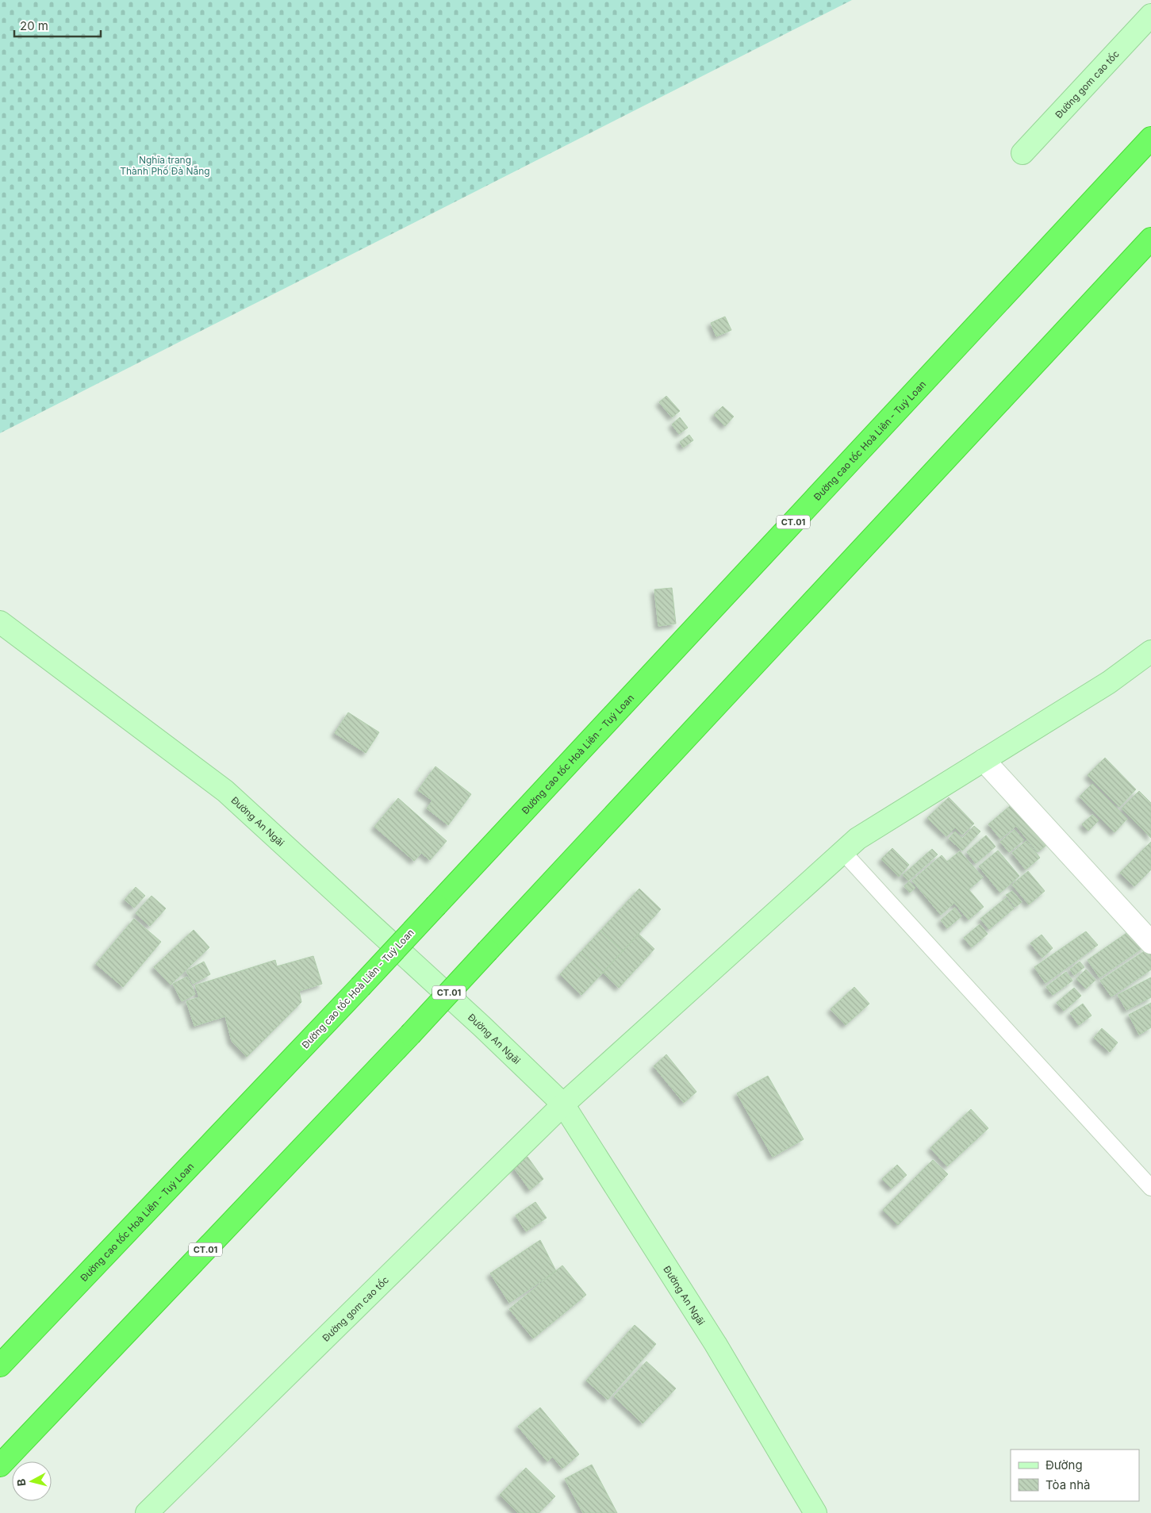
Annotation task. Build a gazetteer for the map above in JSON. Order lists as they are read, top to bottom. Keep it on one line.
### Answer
{"streets":{"highway":["Đường cao tốc Hoà Liên - Tuý Loan","CT.01"],"main road":["Đường gom cao tốc","Đường An Ngãi"]},"crossings":[["Đường gom cao tốc","Đường An Ngãi"]],"parks":["Nghĩa trang Thành Phố Đà Nẵng"],"legend":["Đường","Tòa nhà"],"scale_bar":"20 m","north":"left"}
